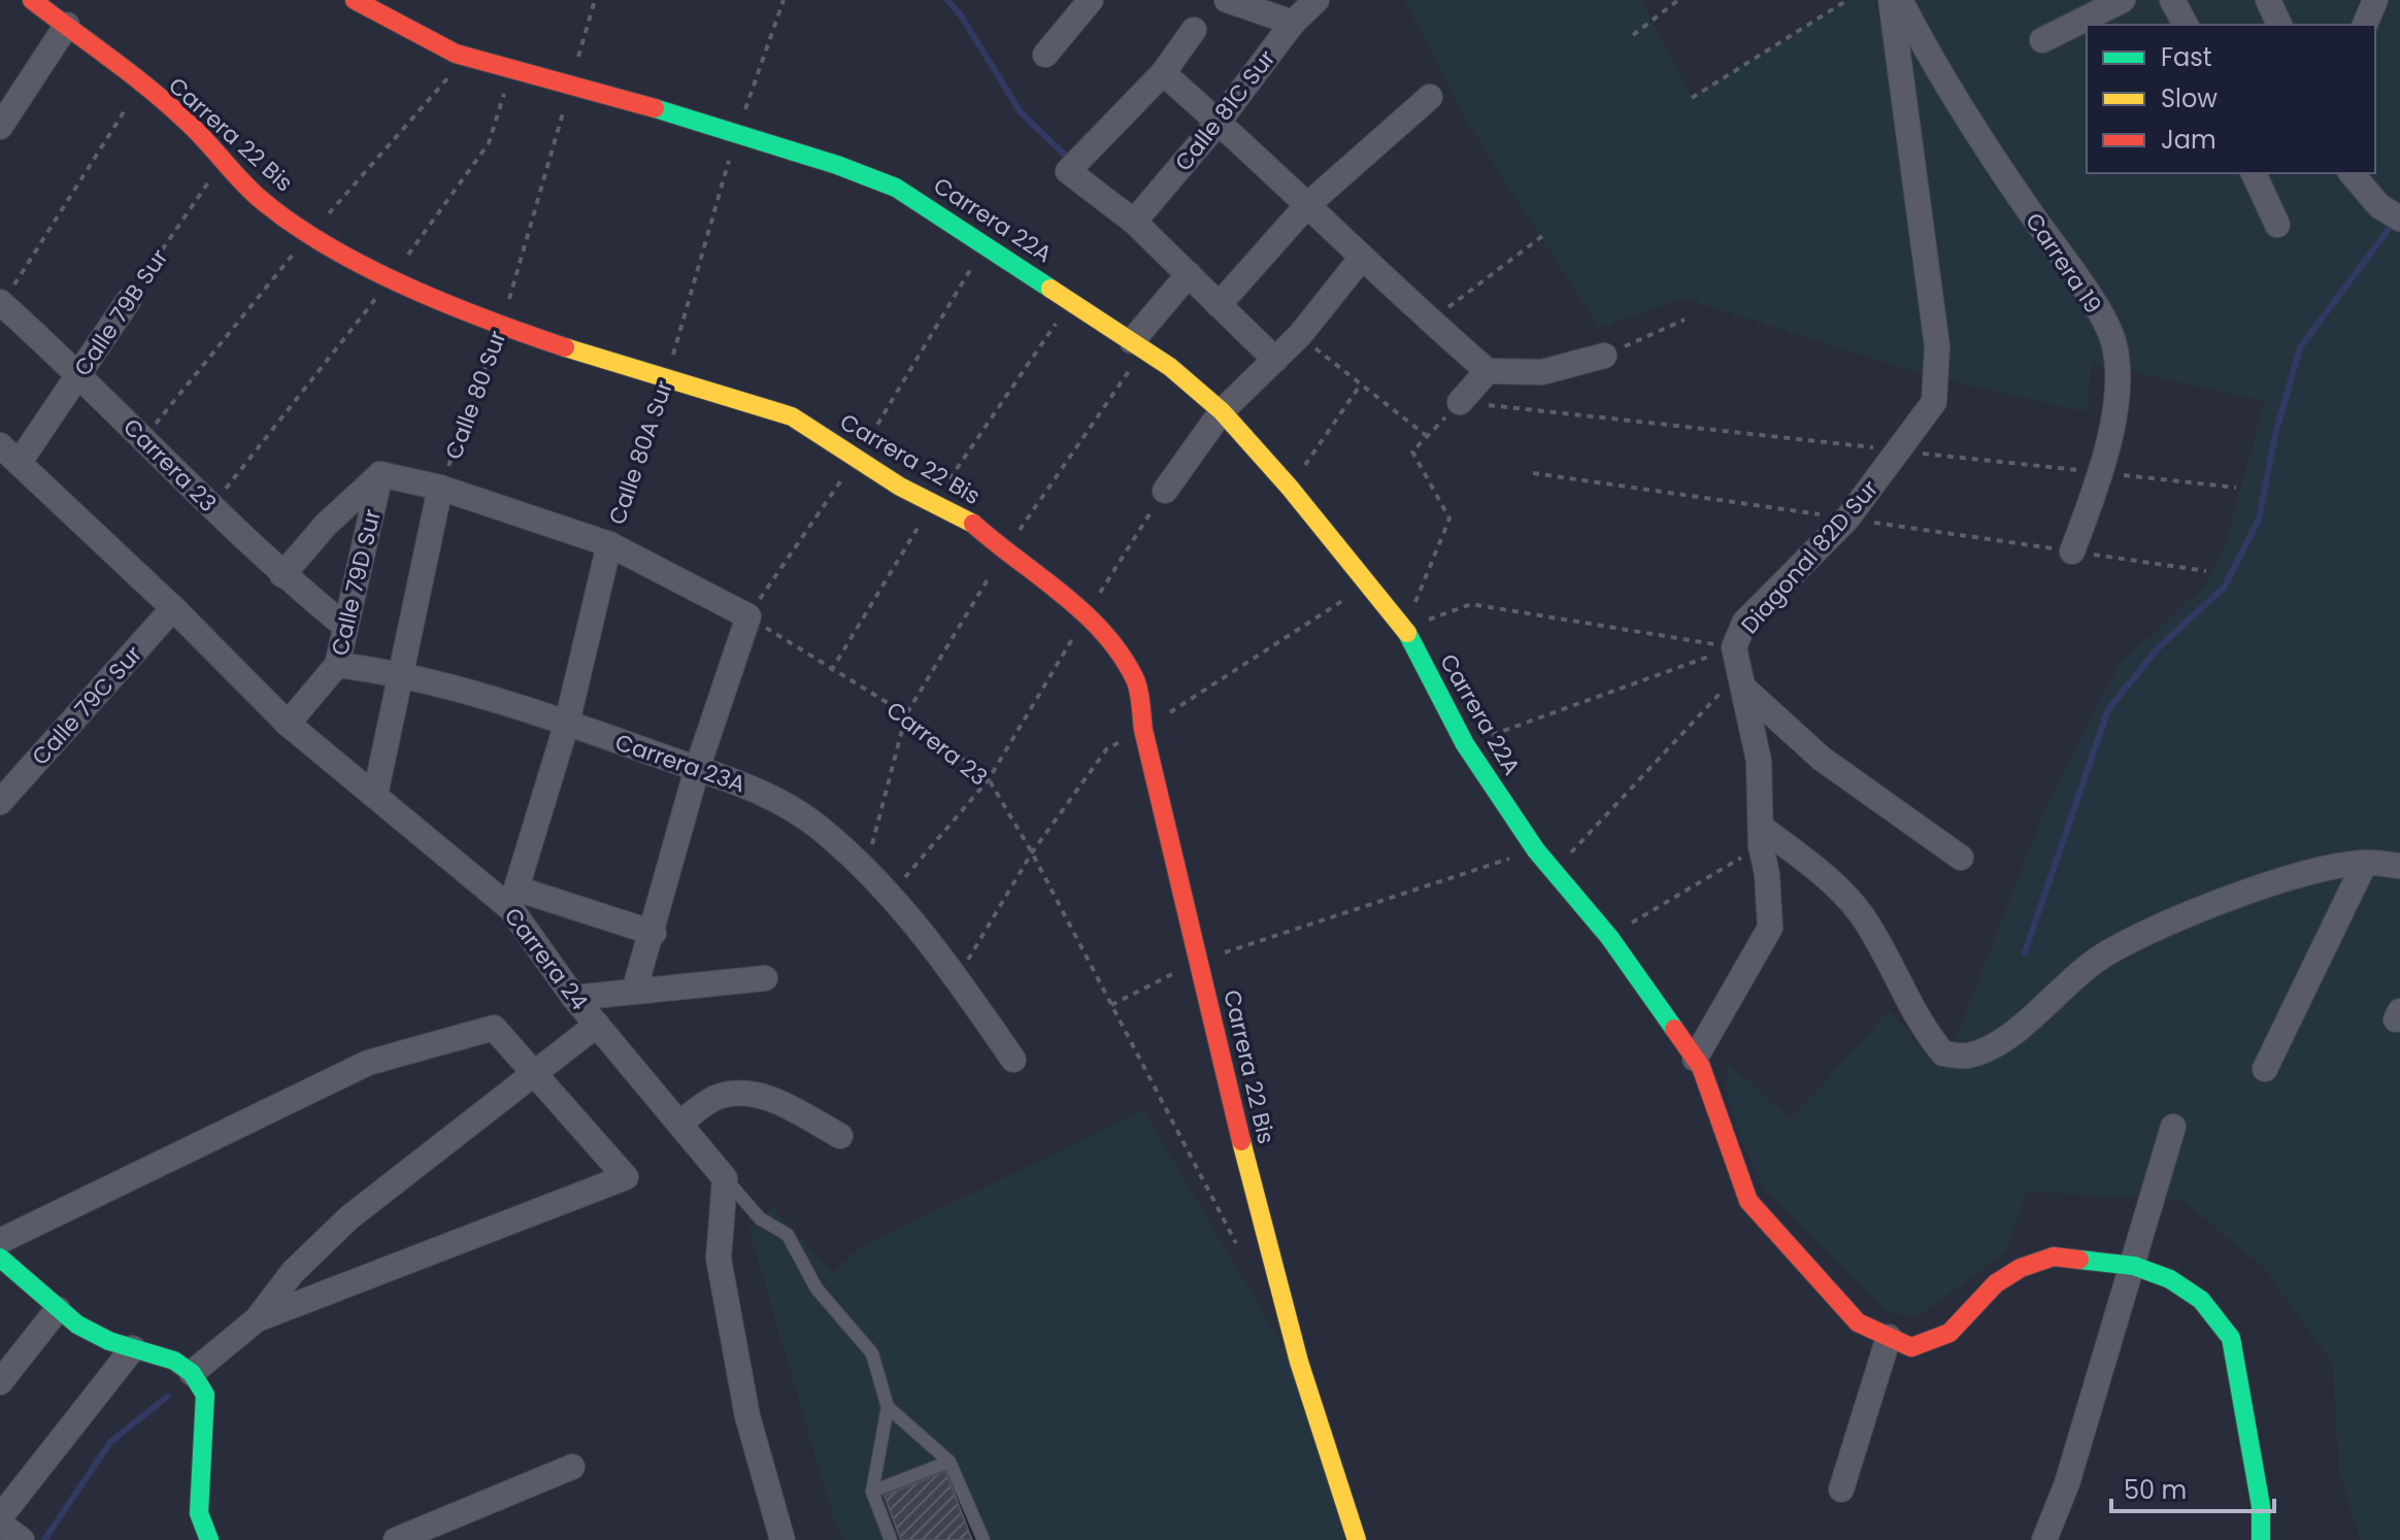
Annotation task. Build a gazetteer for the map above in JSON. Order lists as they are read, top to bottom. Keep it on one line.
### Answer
{"streets":{"street":["Calle 81C Sur","Carrera 22 Bis","Carrera 22A","Carrera 19","Calle 79B Sur","Calle 80 Sur","Calle 80A Sur","Carrera 23","Diagonal 82D Sur","Calle 79D Sur","Calle 79C Sur","Carrera 23A","Carrera 24"]},"crossings":[["Carrera 22 Bis","Calle 79B Sur"],["Carrera 22 Bis","Calle 80 Sur"],["Carrera 22 Bis","Calle 80A Sur"],["Carrera 22A","Calle 80 Sur"],["Carrera 22A","Calle 80A Sur"],["Carrera 22A","Diagonal 82D Sur"],["Calle 79B Sur","Carrera 23"],["Calle 79B Sur","Carrera 24"],["Calle 80 Sur","Carrera 23A"],["Calle 80 Sur","Carrera 24"],["Calle 80A Sur","Carrera 23A"],["Calle 80A Sur","Carrera 24"],["Carrera 23","Calle 79D Sur"],["Calle 79D Sur","Carrera 23A"],["Calle 79D Sur","Carrera 24"],["Calle 79C Sur","Carrera 24"]],"legend":["Fast","Slow","Jam"],"scale_bar":"50 m"}
